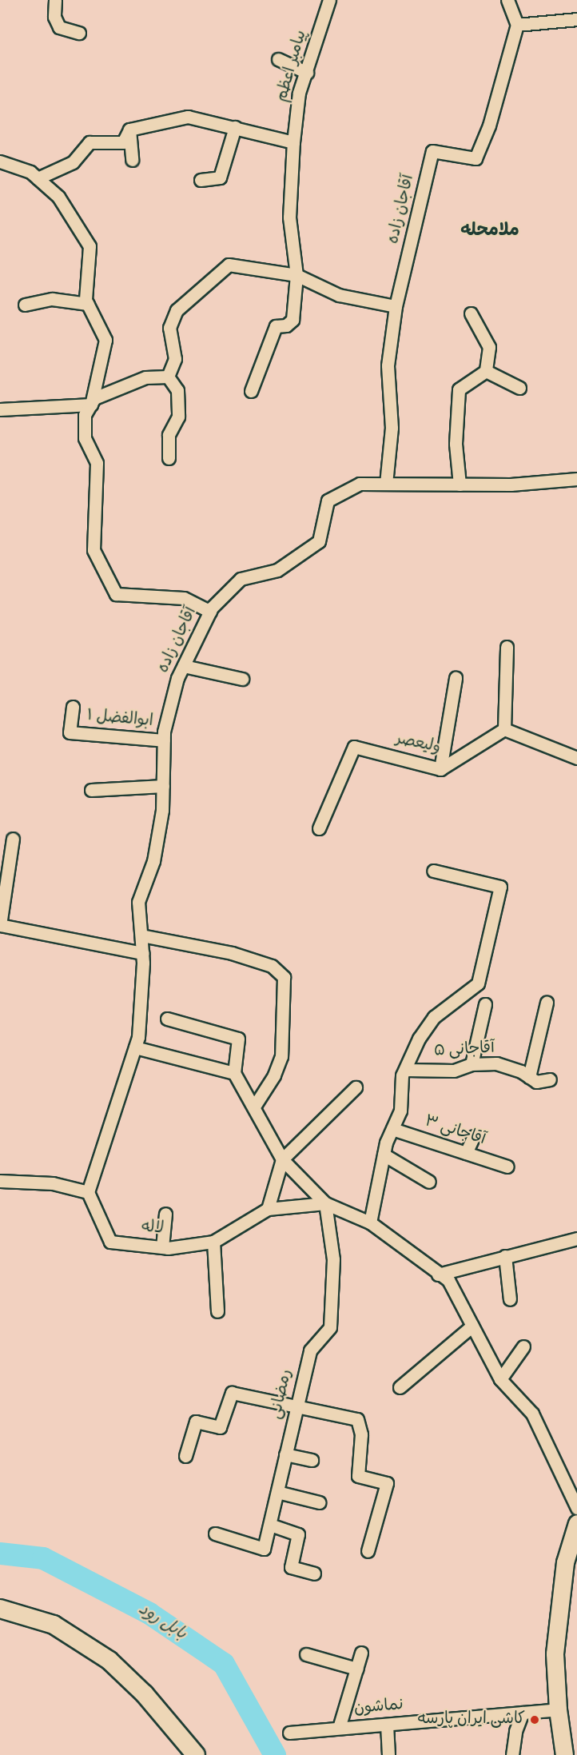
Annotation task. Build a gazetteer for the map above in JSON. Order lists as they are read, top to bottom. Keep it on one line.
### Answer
{"streets":{"street":["پیامبر اعظم","آقاجان زاده","ابوالفضل ۱","ولیعصر","آقاجانی ۵","آقاجانی ۳","لاله","رمضانی","نماشون"]},"crossings":[["آقاجان زاده","ابوالفضل ۱"],["آقاجان زاده","لاله"],["لاله","رمضانی"]],"districts":["ملامحله"],"water":["بابل رود"],"places":["کاشی ایران پارسه"]}
